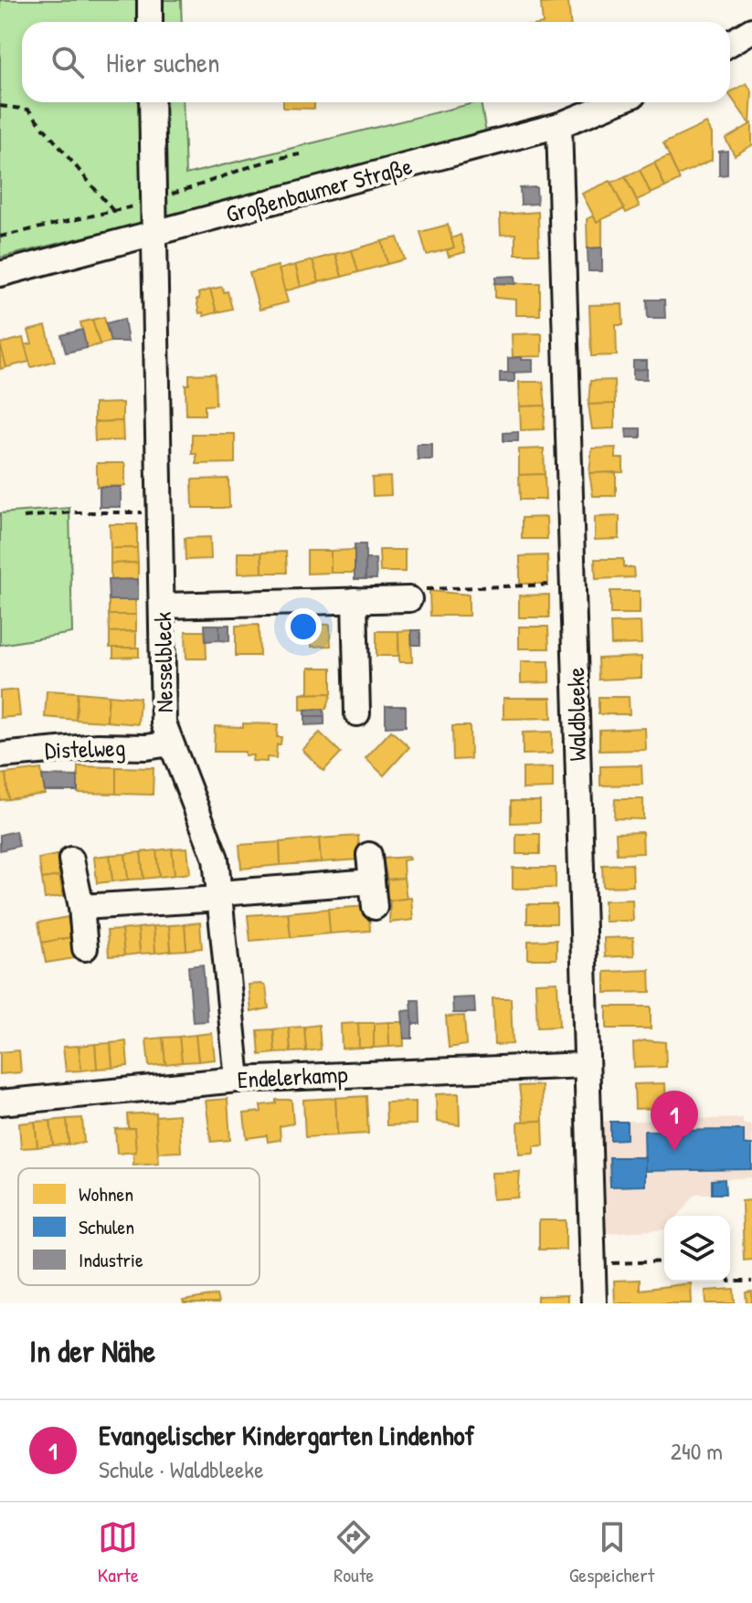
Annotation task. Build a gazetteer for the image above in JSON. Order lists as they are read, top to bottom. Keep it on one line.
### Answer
{"streets":{"street":["Großenbaumer Straße","Nesselbleck","Waldbleeke","Distelweg","Endelerkamp"]},"crossings":[["Großenbaumer Straße","Nesselbleck"],["Großenbaumer Straße","Waldbleeke"],["Nesselbleck","Distelweg"],["Nesselbleck","Endelerkamp"],["Waldbleeke","Endelerkamp"]],"legend":["Wohnen","Schulen","Industrie"],"page":{"search":"Hier suchen","pins":"1","heading":"In der Nähe","list":[{"mark":"1","name":"Evangelischer Kindergarten Lindenhof","note":"Schule · Waldbleeke","value":"240 m"}],"nav":["Karte","Route","Gespeichert"]}}
